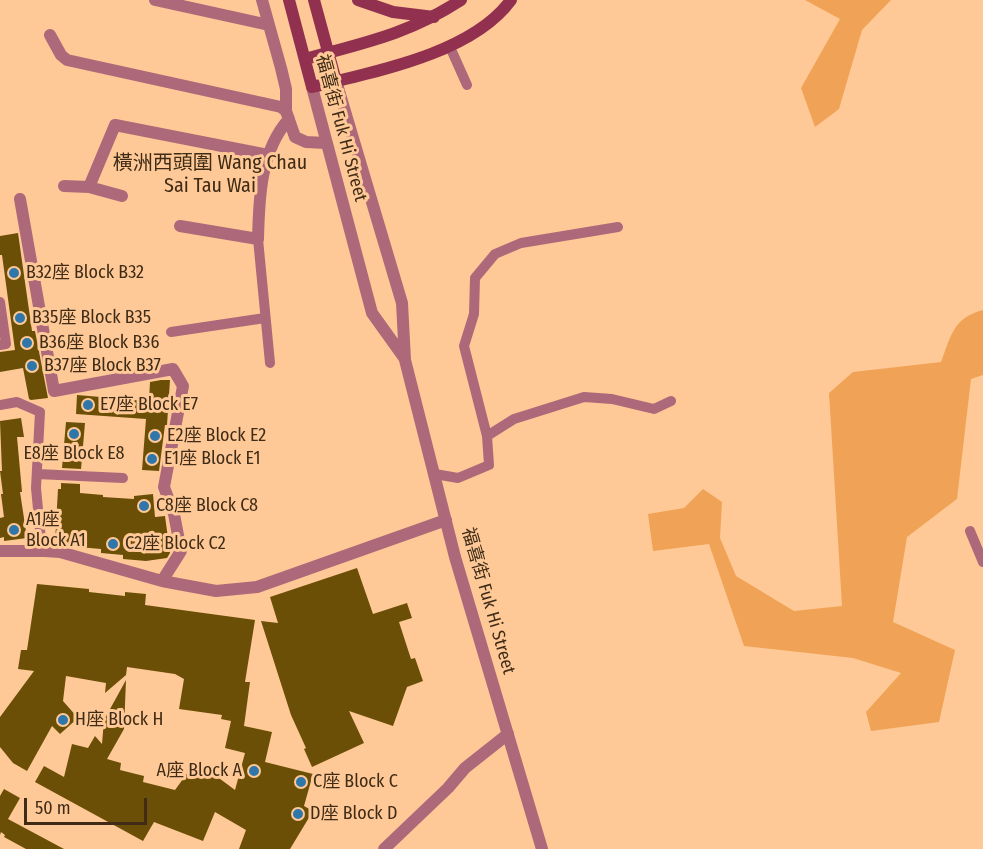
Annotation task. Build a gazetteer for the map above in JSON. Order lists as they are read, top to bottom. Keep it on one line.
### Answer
{"streets":{"main road":["福喜街 Fuk Hi Street"]},"districts":["橫洲西頭圍 Wang Chau Sai Tau Wai"],"places":["B32座 Block B32","B35座 Block B35","B36座 Block B36","B37座 Block B37","E7座 Block E7","E8座 Block E8","E2座 Block E2","E1座 Block E1","C8座 Block C8","A1座 Block A1","C2座 Block C2","H座 Block H","A座 Block A","C座 Block C","D座 Block D"],"scale_bar":"50 m"}
